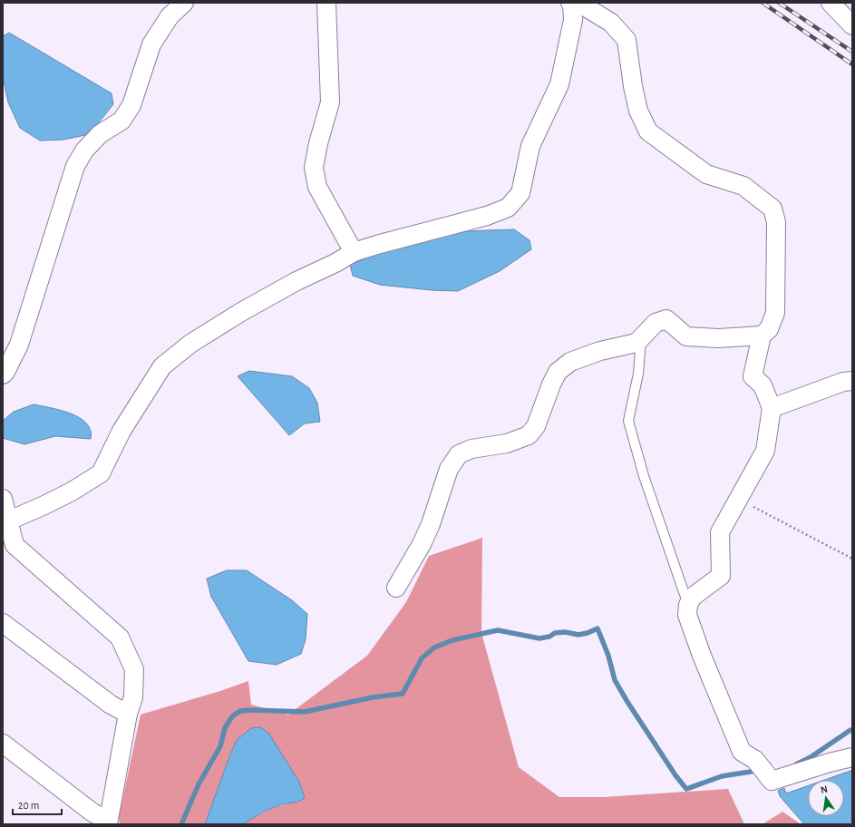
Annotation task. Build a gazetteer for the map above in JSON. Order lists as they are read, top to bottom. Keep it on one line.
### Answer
{"scale_bar":"20 m","north":"top"}
